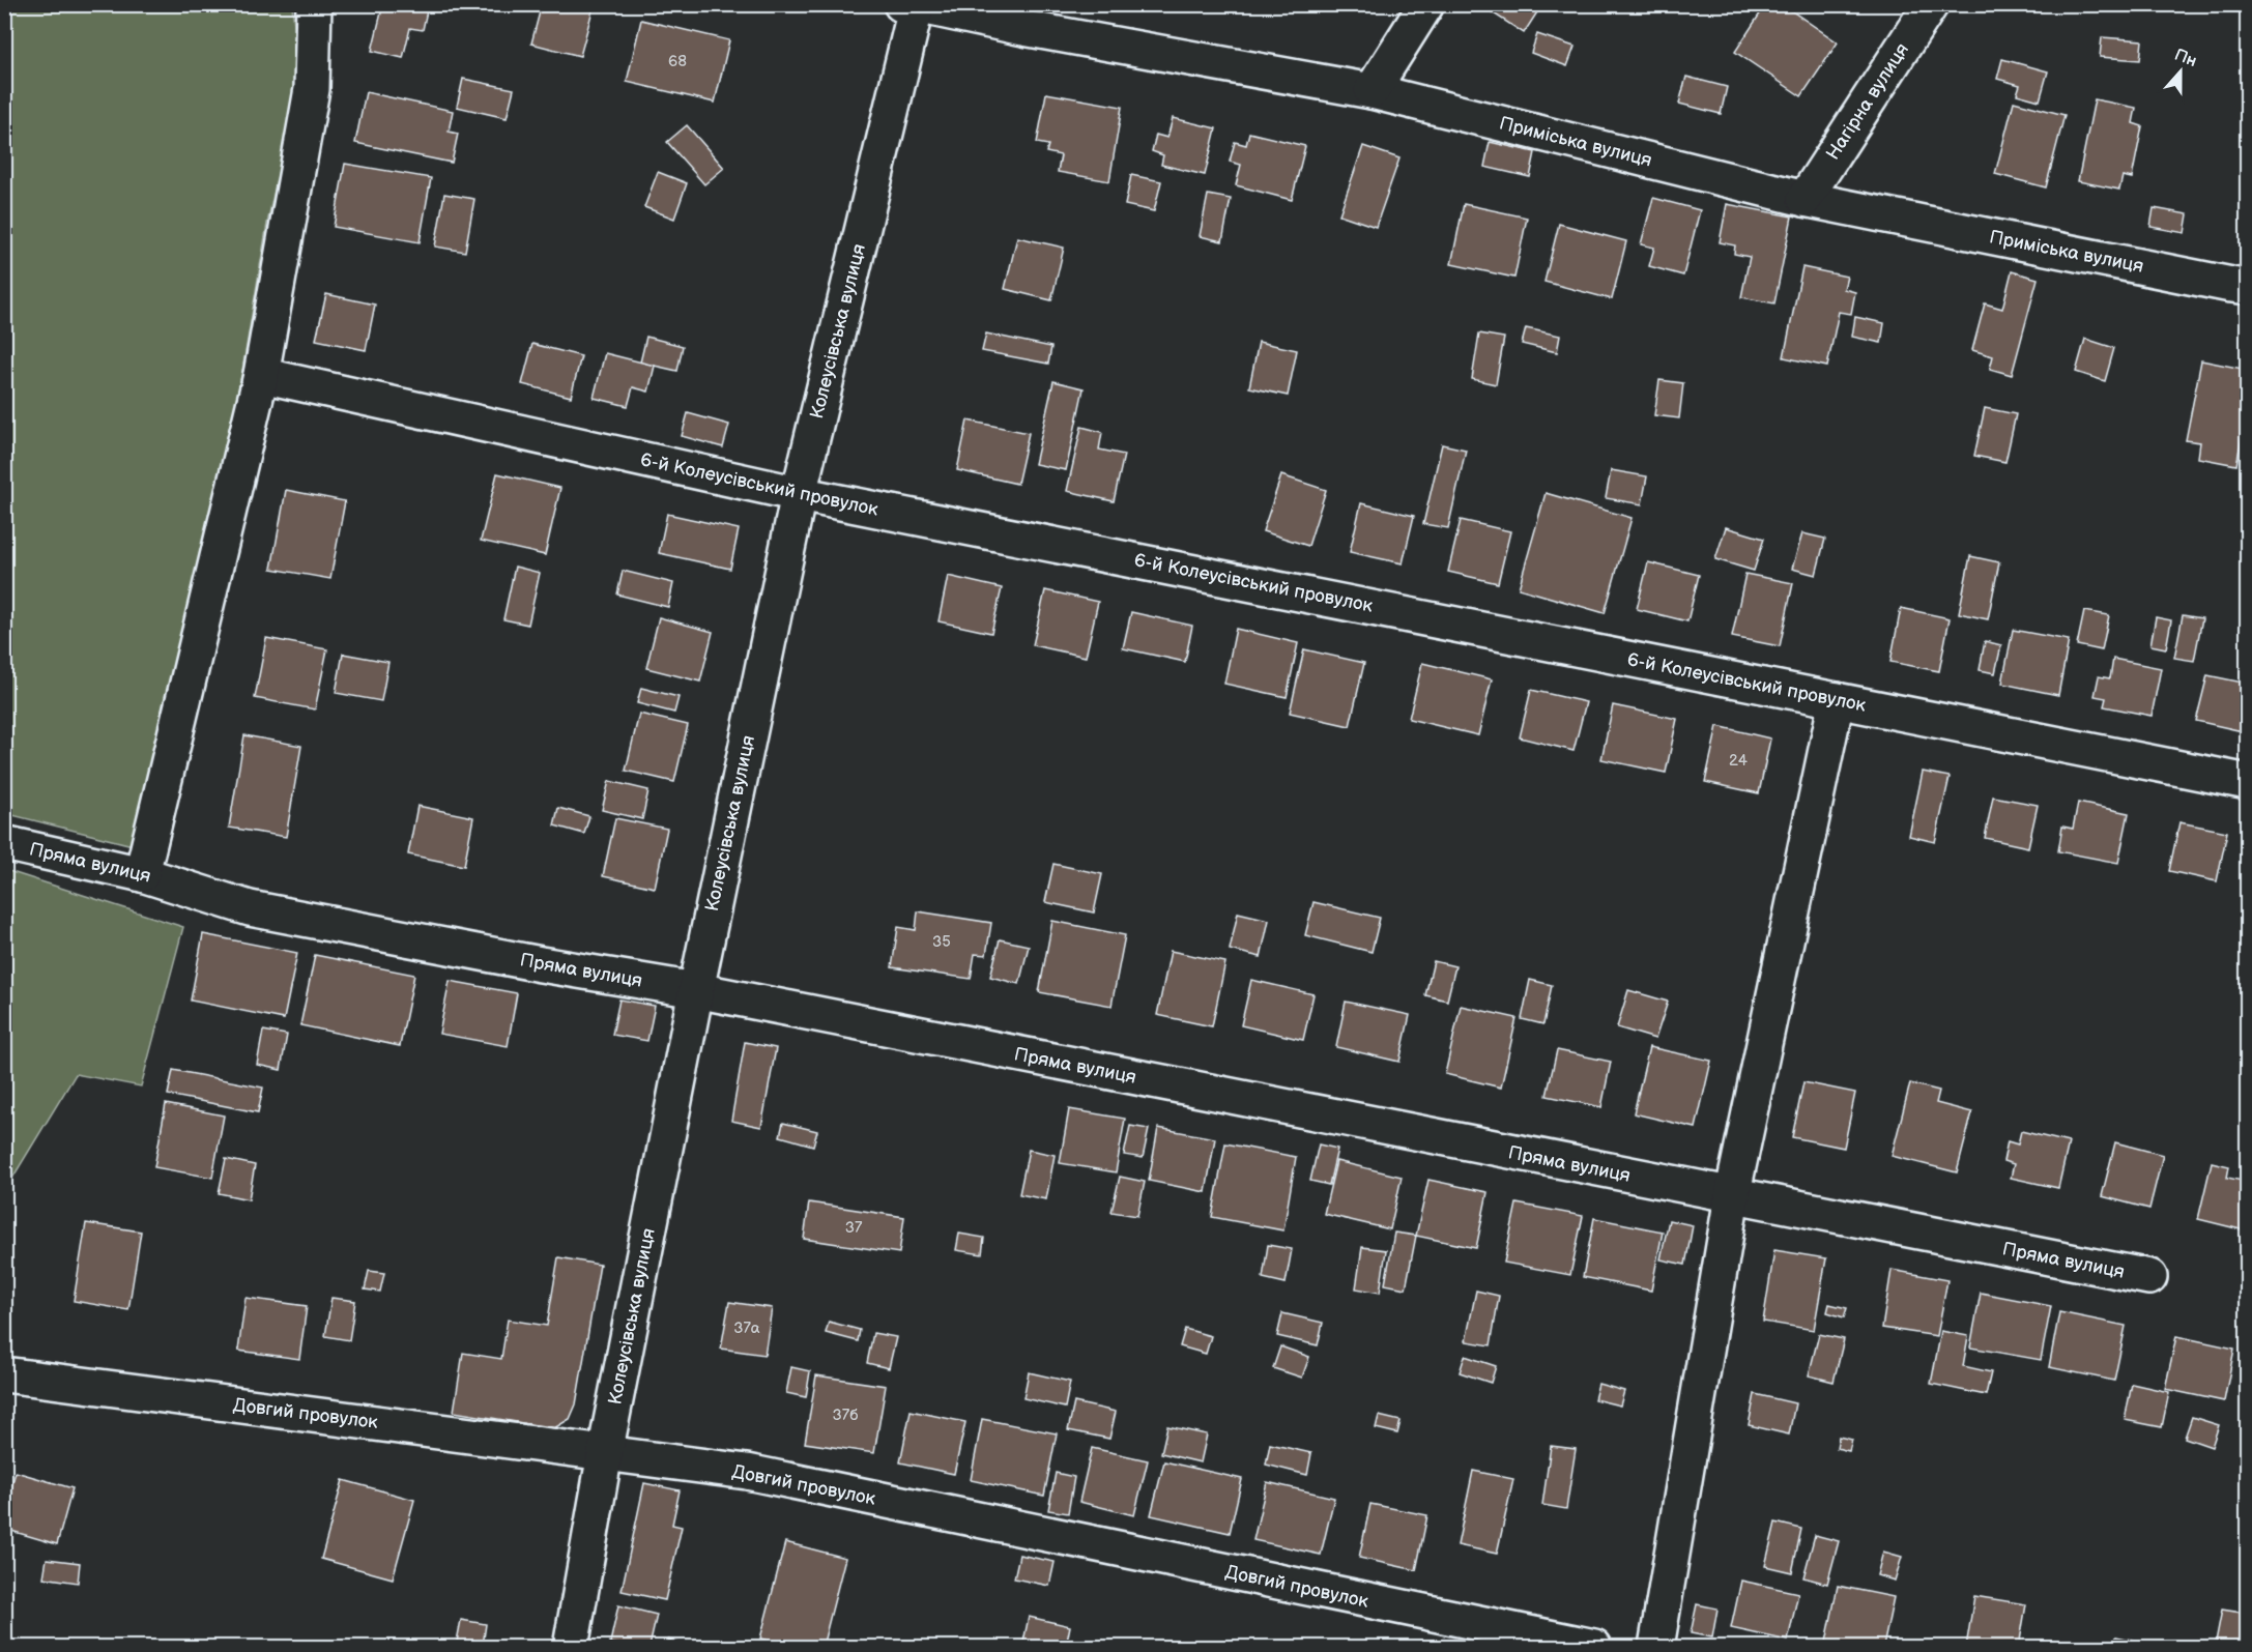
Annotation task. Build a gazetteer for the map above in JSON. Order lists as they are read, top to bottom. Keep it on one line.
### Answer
{"streets":{"street":["Нагірна вулиця","Приміська вулиця","Колеусівська вулиця","6-й Колеусівський провулок","Пряма вулиця","Довгий провулок"]},"crossings":[["Нагірна вулиця","Приміська вулиця"],["Приміська вулиця","Колеусівська вулиця"],["Колеусівська вулиця","6-й Колеусівський провулок"],["Колеусівська вулиця","Пряма вулиця"],["Колеусівська вулиця","Довгий провулок"]],"house_numbers":["68","24","35","37","37а","37б"],"north":"top"}
